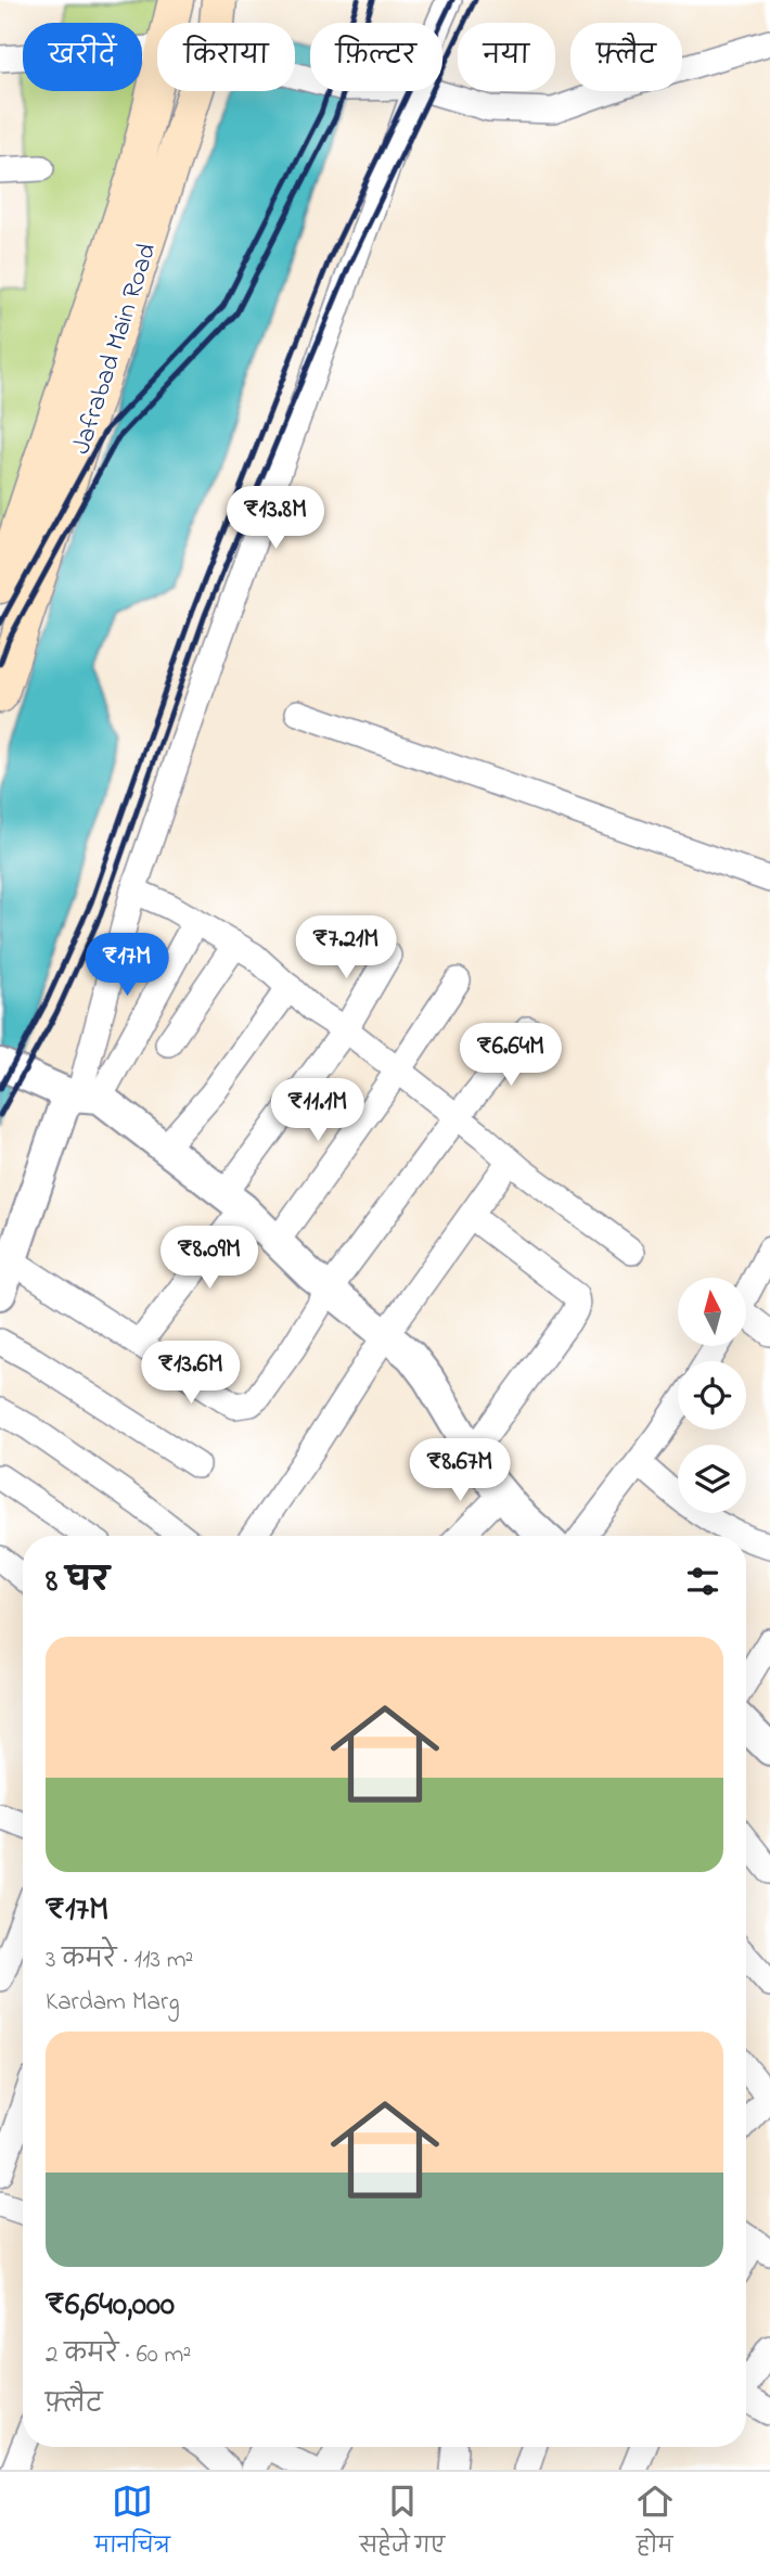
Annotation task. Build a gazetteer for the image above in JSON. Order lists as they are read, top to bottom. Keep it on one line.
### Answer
{"streets":{"main road":["Jafrabad Main Road"]},"north":"top","page":{"chip":["खरीदें","किराया","फ़िल्टर","नया","फ़्लैट"],"price":["₹13.8M","₹7.21M","₹17M","₹6.64M","₹11.1M","₹8.09M","₹13.6M","₹8.67M"],"heading":"8 घर","list":[{"name":"₹17M","note":"3 कमरे · 113 m² · Kardam Marg"},{"name":"₹6,640,000","note":"2 कमरे · 60 m² · फ़्लैट"}],"tabs":["मानचित्र","सहेजे गए","होम"]}}
